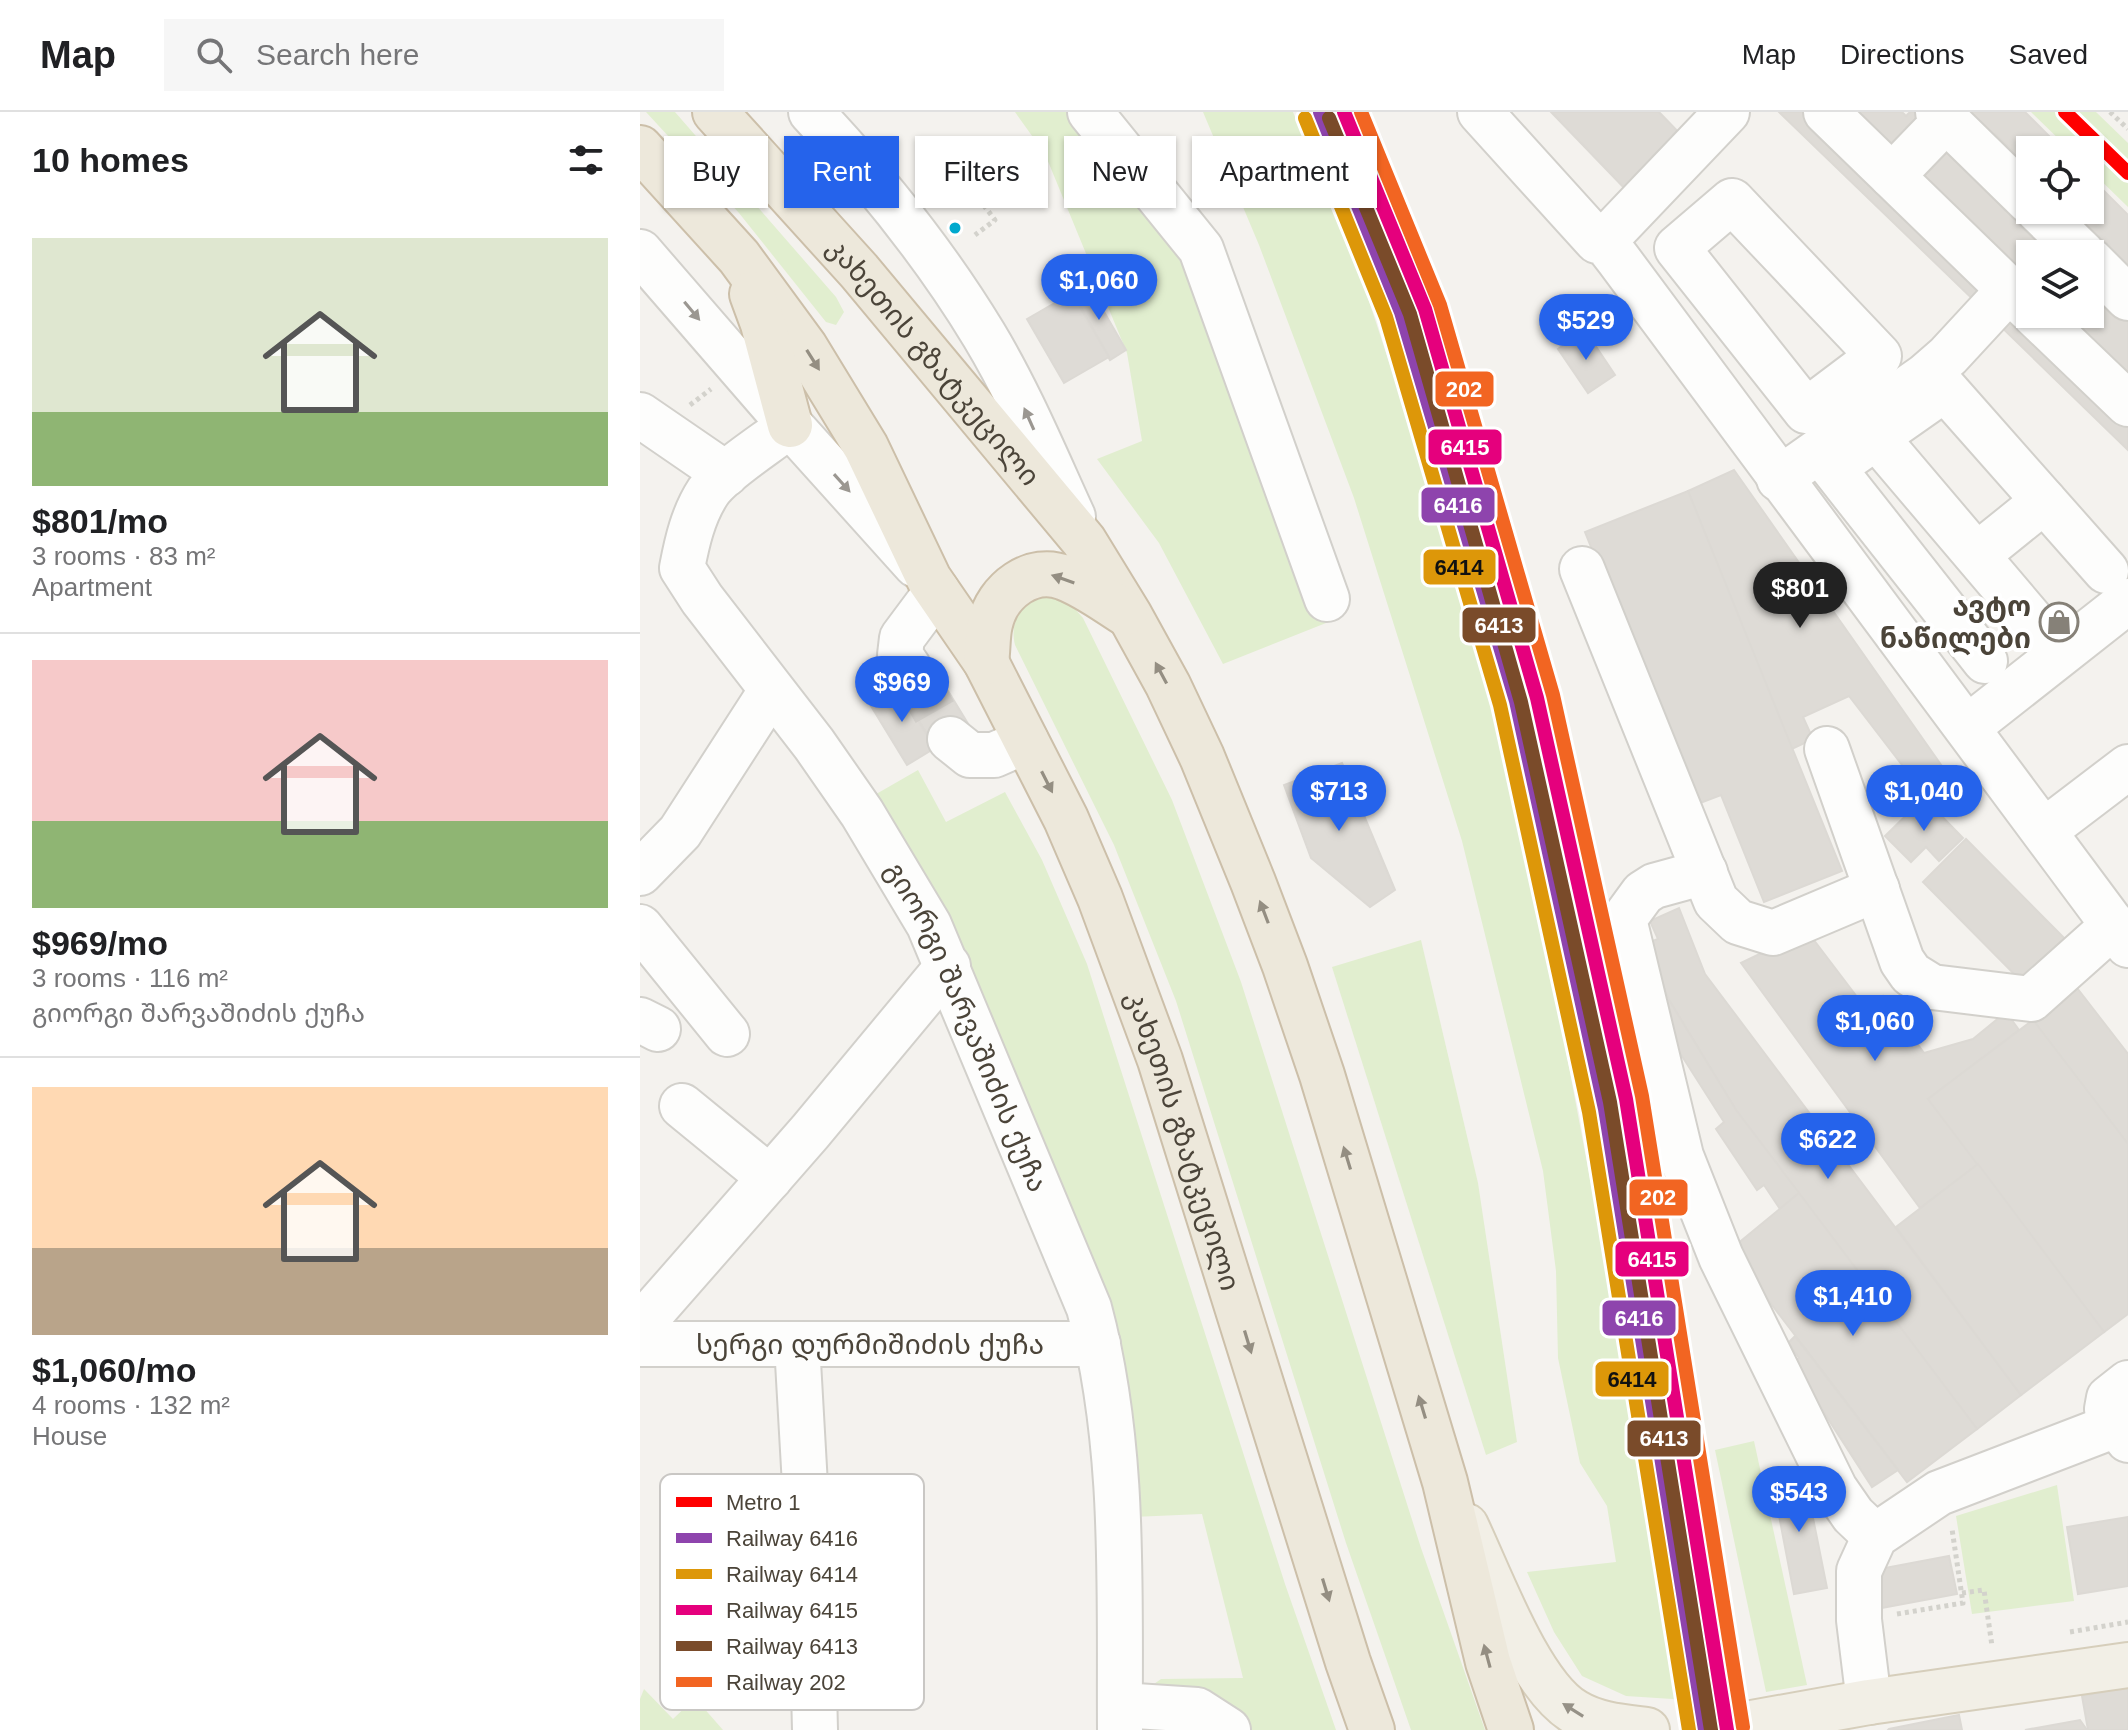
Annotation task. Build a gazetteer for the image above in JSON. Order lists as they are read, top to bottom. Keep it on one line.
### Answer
{"streets":{"highway":["კახეთის გზატკეცილი"],"street":["გიორგი შარვაშიძის ქუჩა","სერგი დურმიშიძის ქუჩა"]},"crossings":[["კახეთის გზატკეცილი","გიორგი შარვაშიძის ქუჩა"],["გიორგი შარვაშიძის ქუჩა","სერგი დურმიშიძის ქუჩა"]],"places":{"shop":["ავტო ნაწილები"]},"lines":["metro line 1","rail line 6416","rail line 6415","rail line 202","rail line 6414","rail line 6413"],"legend":["Metro 1","Railway 6416","Railway 6414","Railway 6415","Railway 6413","Railway 202"],"page":{"header":"Map","search":"Search here","nav":["Map","Directions","Saved"],"heading":"10 homes","chip":["Buy","Rent","Filters","New","Apartment"],"list":[{"name":"$801/mo","note":"3 rooms · 83 m² · Apartment"},{"name":"$969/mo","note":"3 rooms · 116 m² · გიორგი შარვაშიძის ქუჩა"},{"name":"$1,060/mo","note":"4 rooms · 132 m² · House"}],"price":["$1,060","$529","$801","$969","$713","$1,040","$1,060","$622","$1,410","$543"]}}
